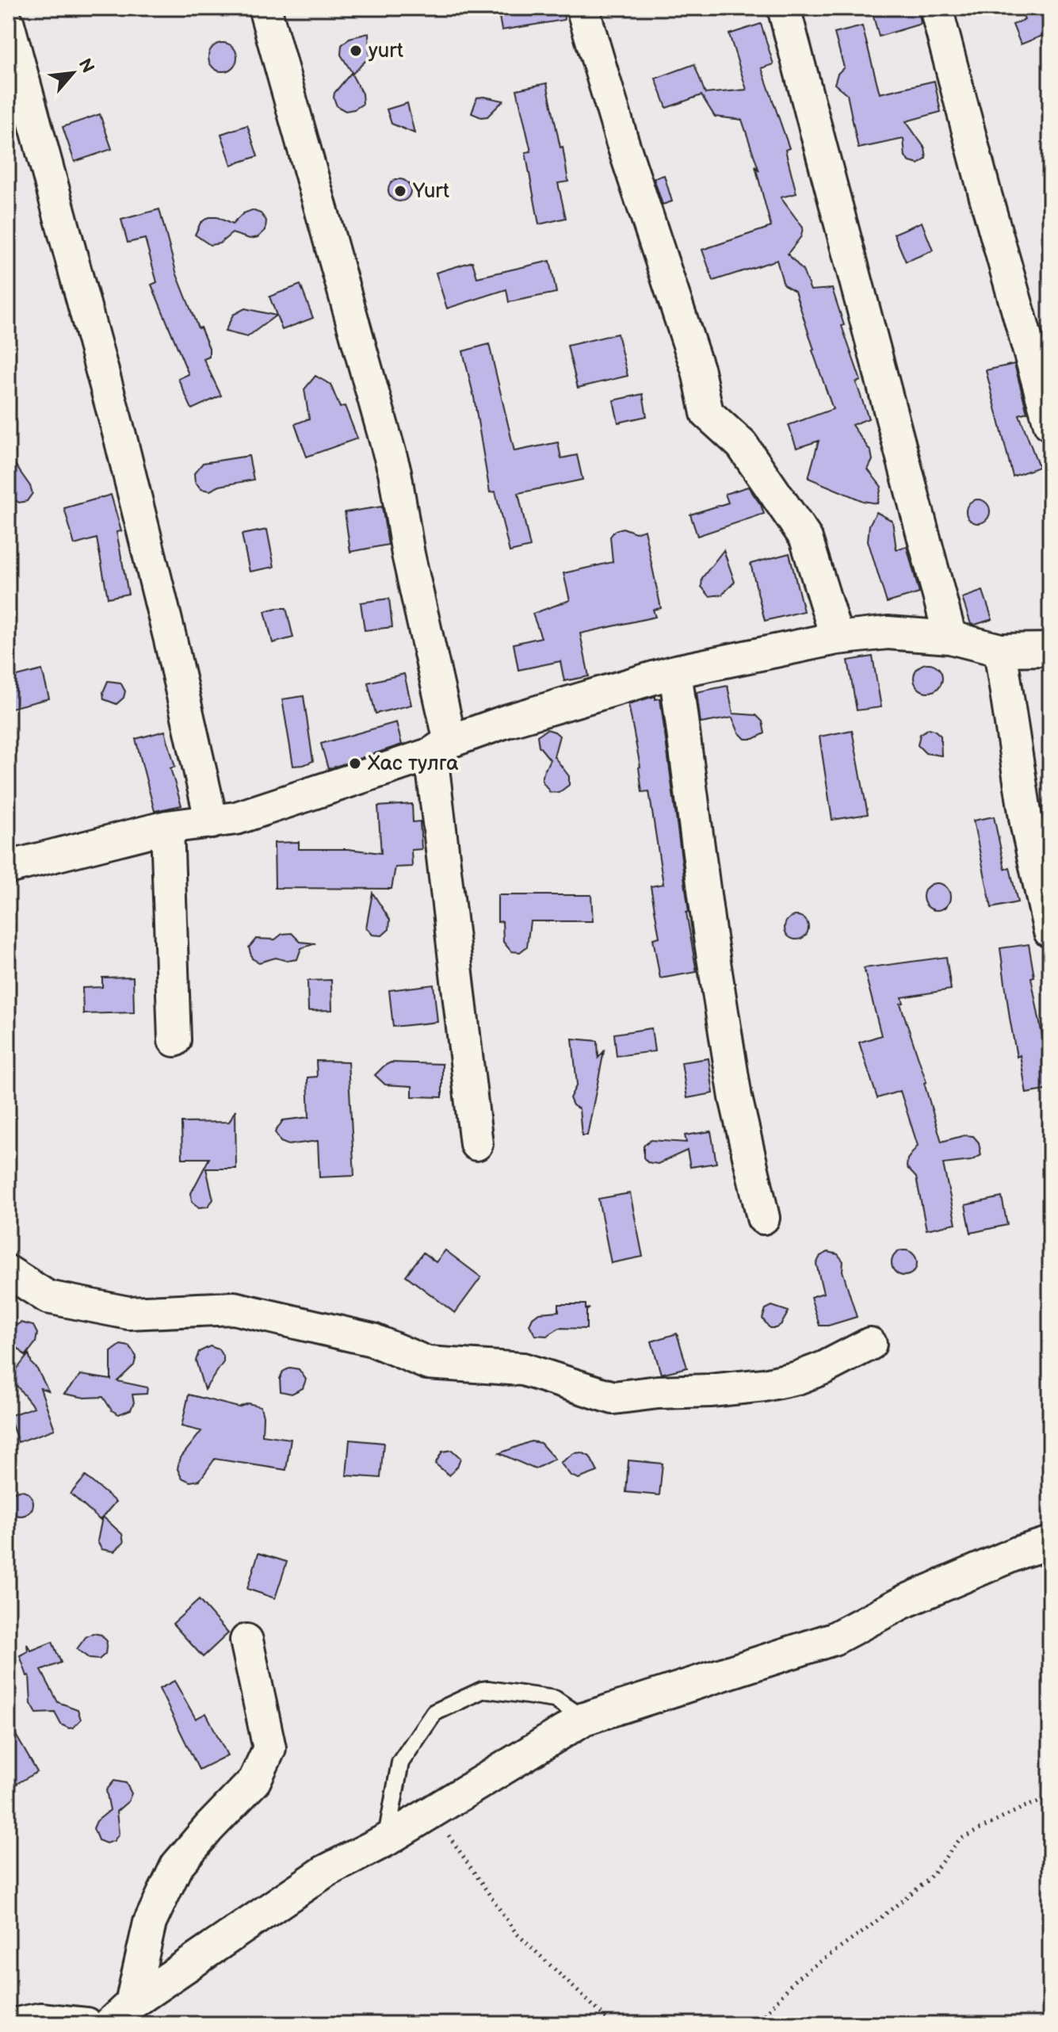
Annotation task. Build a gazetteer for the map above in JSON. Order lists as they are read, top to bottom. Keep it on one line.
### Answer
{"places":["yurt","Yurt","Хас тулга"],"north":"top right"}
